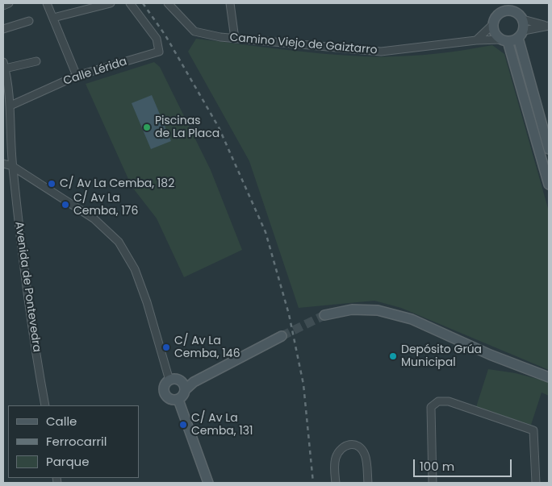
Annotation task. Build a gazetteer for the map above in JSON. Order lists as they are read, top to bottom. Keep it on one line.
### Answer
{"streets":{"street":["Camino Viejo de Gaiztarro","Calle Lérida","Avenida de Pontevedra"]},"crossings":[["Calle Lérida","Avenida de Pontevedra"]],"places":["Piscinas de La Placa","C/ Av La Cemba, 182","C/ Av La Cemba, 176","C/ Av La Cemba, 146","Depósito Grúa Municipal","C/ Av La Cemba, 131"],"legend":["Calle","Ferrocarril","Parque"],"scale_bar":"100 m"}
